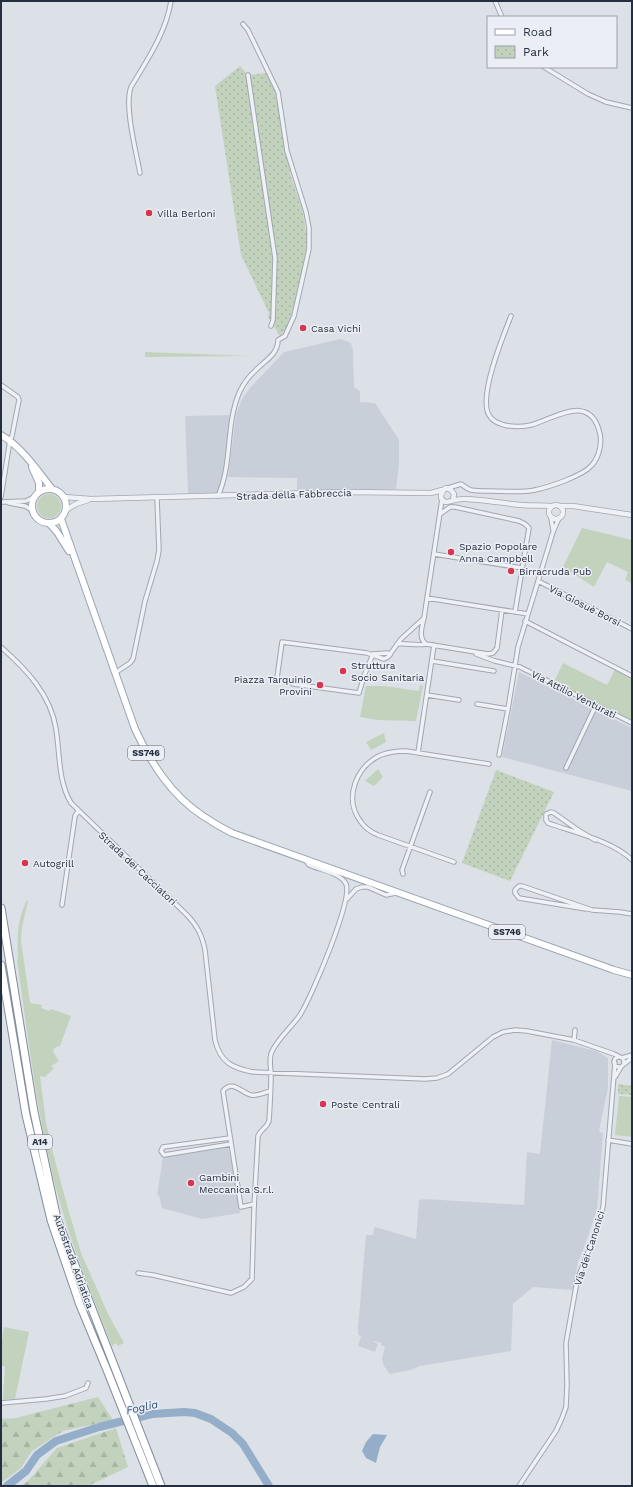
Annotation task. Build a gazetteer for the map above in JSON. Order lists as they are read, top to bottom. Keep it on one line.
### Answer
{"streets":{"highway":["A14","Autostrada Adriatica"],"main road":["SS746"],"street":["Strada della Fabbreccia","Via Giosuè Borsi","Via Attilio Venturati","Strada dei Cacciatori","Via dei Canonici"]},"crossings":[["Strada della Fabbreccia","SS746"],["Strada dei Cacciatori","Via dei Canonici"]],"water":["Foglia"],"places":["Villa Berloni","Casa Vichi","Spazio Popolare Anna Campbell","Birracruda Pub","Struttura Socio Sanitaria","Piazza Tarquinio Provini","Autogrill","Poste Centrali","Gambini Meccanica S.r.l."],"legend":["Road","Park"]}
